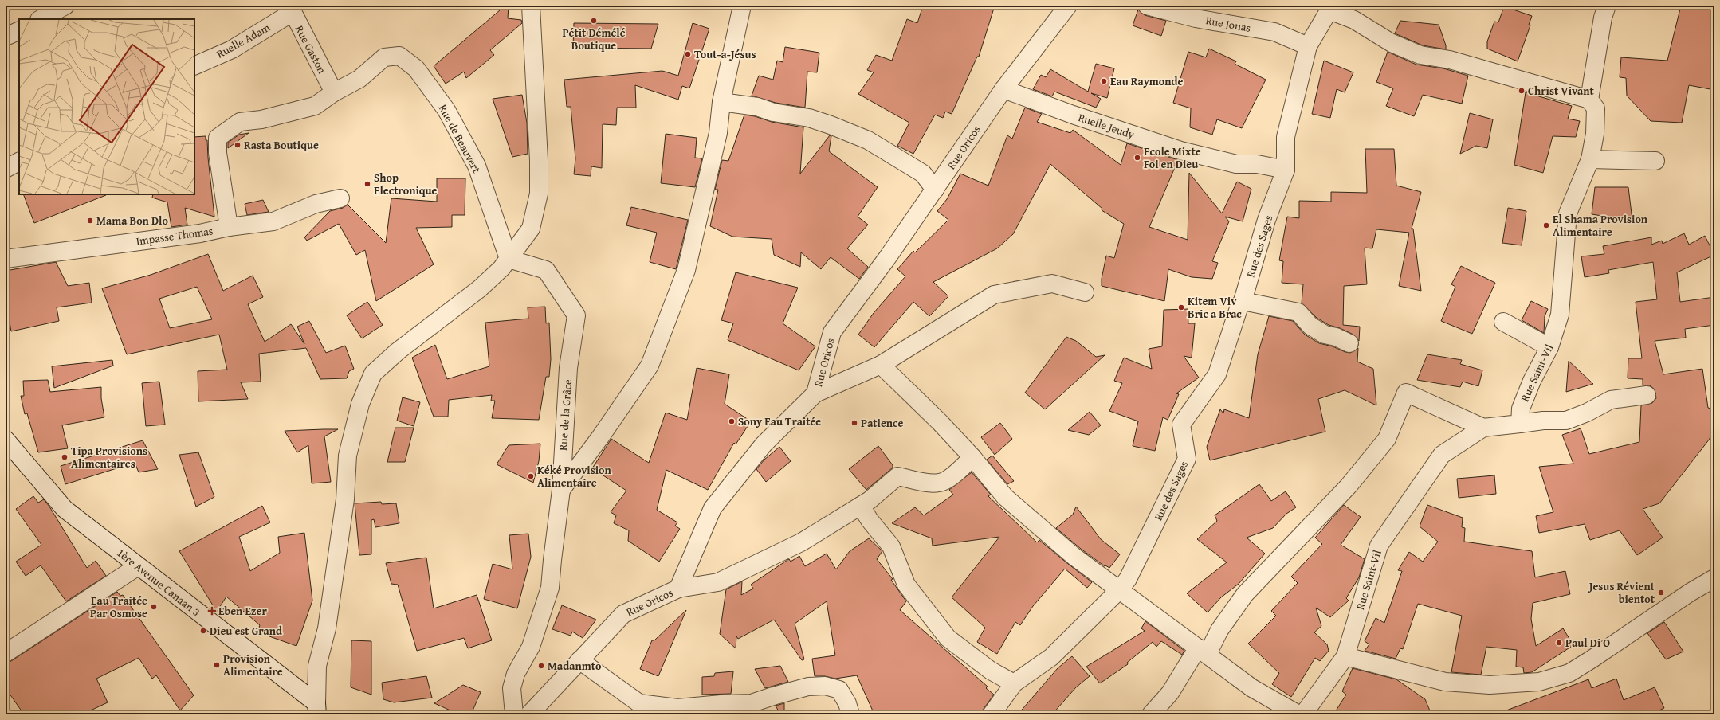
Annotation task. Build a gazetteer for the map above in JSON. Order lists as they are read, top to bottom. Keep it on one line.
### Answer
{"streets":{"street":["Rue Jonas","Ruelle Adam","Rue Gaston","Ruelle Jeudy","Rue de Beauvert","Rue Oricos","Impasse Thomas","Rue des Sages","Rue Saint-Vil","Rue de la Grâce","1ère Avenue Canaan 3"]},"crossings":[["Rue Jonas","Rue des Sages"],["Ruelle Adam","Rue Gaston"],["Rue Gaston","Rue de Beauvert"],["Ruelle Jeudy","Rue Oricos"],["Ruelle Jeudy","Rue des Sages"],["Rue de Beauvert","Impasse Thomas"],["Rue de Beauvert","Rue de la Grâce"]],"places":{"other":["Pétit Démélé Boutique","Tout-a-Jésus","Eau Raymonde","Christ Vivant","Rasta Boutique","Ecole Mixte Foi en Dieu","Shop Electronique","Mama Bon Dlo","El Shama Provision Alimentaire","Kitem Viv Bric a Brac","Sony Eau Traitée","Patience","Tipa Provisions Alimentaires","Kéké Provision Alimentaire","Jesus Révient bientot","Eau Traitée Par Osmose","Dieu est Grand","Paul Di O","Provision Alimentaire","Madanmto"],"health":["Eben Ezer"]}}
